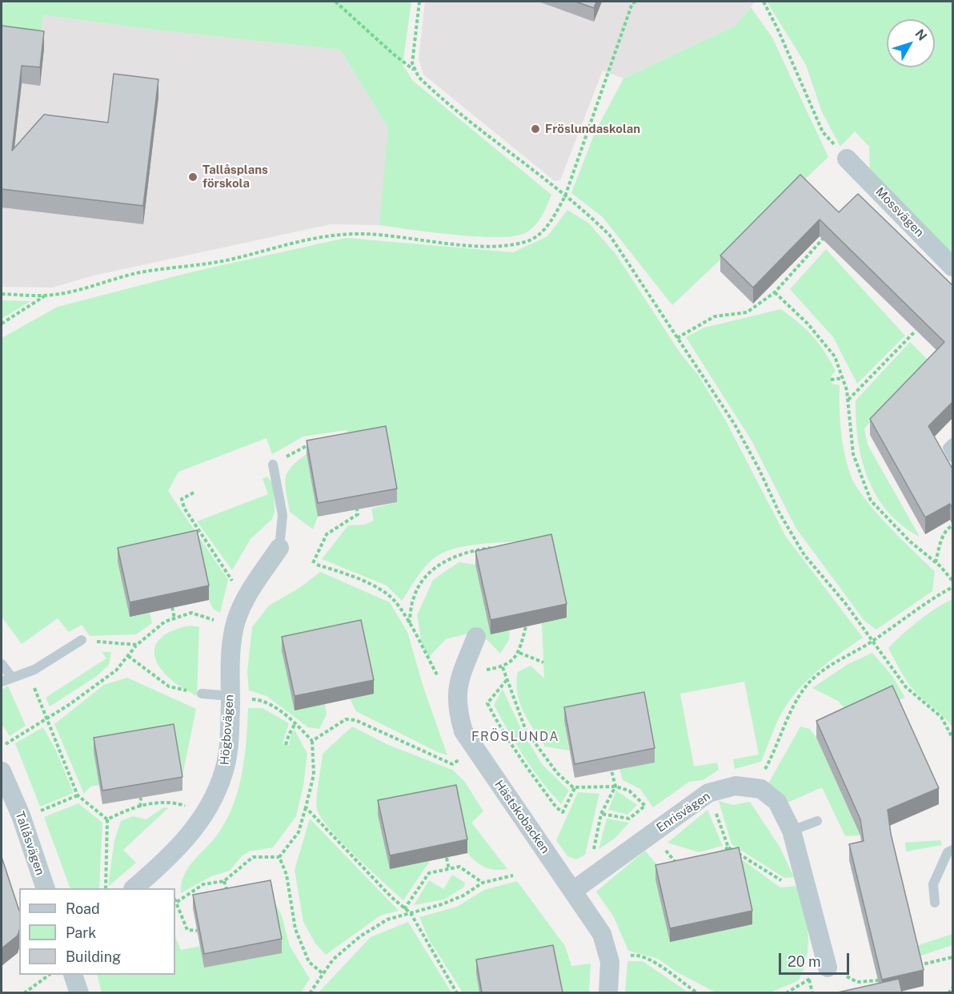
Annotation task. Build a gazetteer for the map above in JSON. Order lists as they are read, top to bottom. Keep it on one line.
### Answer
{"streets":{"street":["Mossvägen","Högbovägen","Enrisvägen","Hästskobacken","Tallåsvägen"]},"crossings":[["Enrisvägen","Hästskobacken"]],"districts":["FRÖSLUNDA"],"places":["Fröslundaskolan","Tallåsplans förskola"],"legend":["Road","Park","Building"],"scale_bar":"20 m","north":"top right"}
